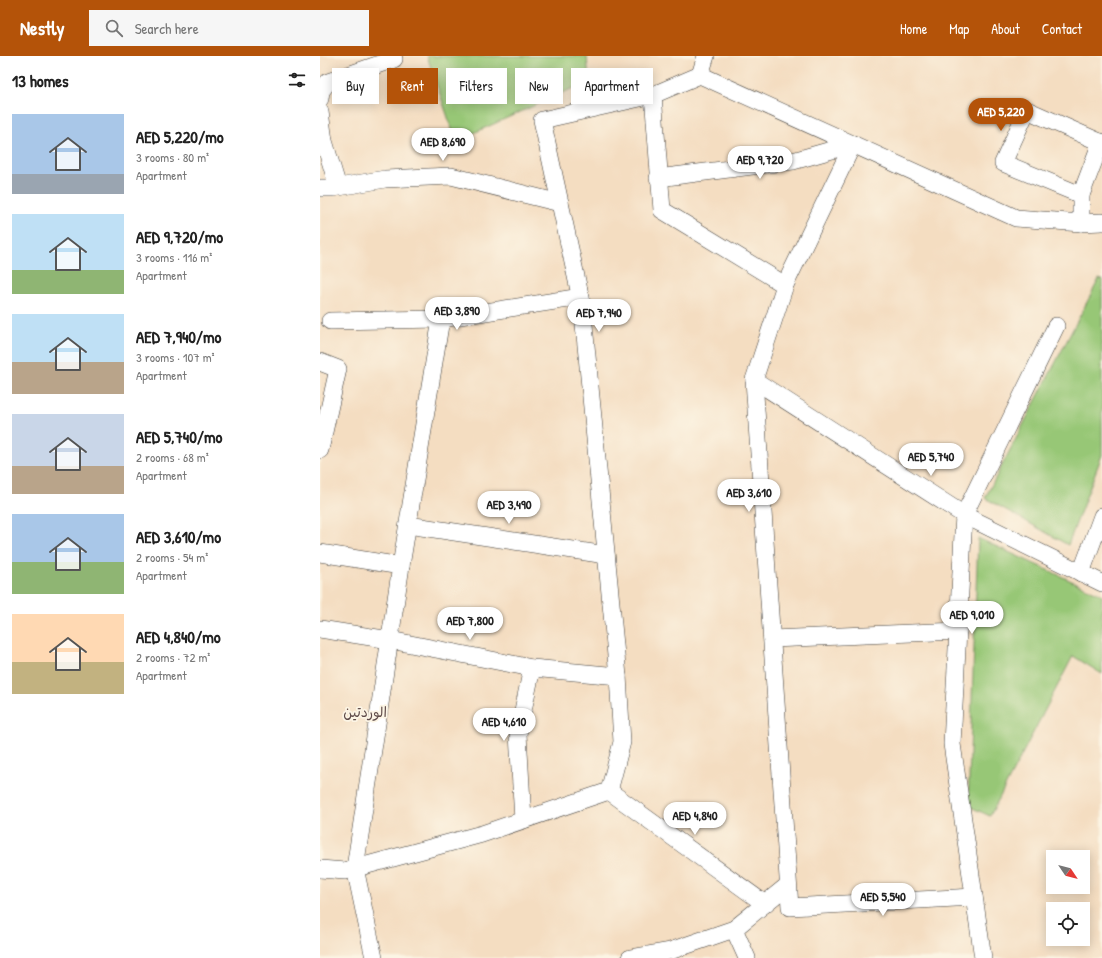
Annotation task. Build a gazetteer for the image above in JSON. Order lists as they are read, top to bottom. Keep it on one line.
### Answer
{"districts":["الوردتين"],"north":"bottom right","page":{"header":"Nestly","search":"Search here","nav":["Home","Map","About","Contact"],"heading":"13 homes","chip":["Buy","Rent","Filters","New","Apartment"],"price":["AED 5,220","AED 8,690","AED 9,720","AED 3,890","AED 7,940","AED 5,740","AED 3,610","AED 3,490","AED 9,010","AED 7,800","AED 4,610","AED 4,840","AED 5,540"],"list":[{"name":"AED 5,220/mo","note":"3 rooms · 80 m² · Apartment"},{"name":"AED 9,720/mo","note":"3 rooms · 116 m² · Apartment"},{"name":"AED 7,940/mo","note":"3 rooms · 107 m² · Apartment"},{"name":"AED 5,740/mo","note":"2 rooms · 68 m² · Apartment"},{"name":"AED 3,610/mo","note":"2 rooms · 54 m² · Apartment"},{"name":"AED 4,840/mo","note":"2 rooms · 72 m² · Apartment"}]}}
